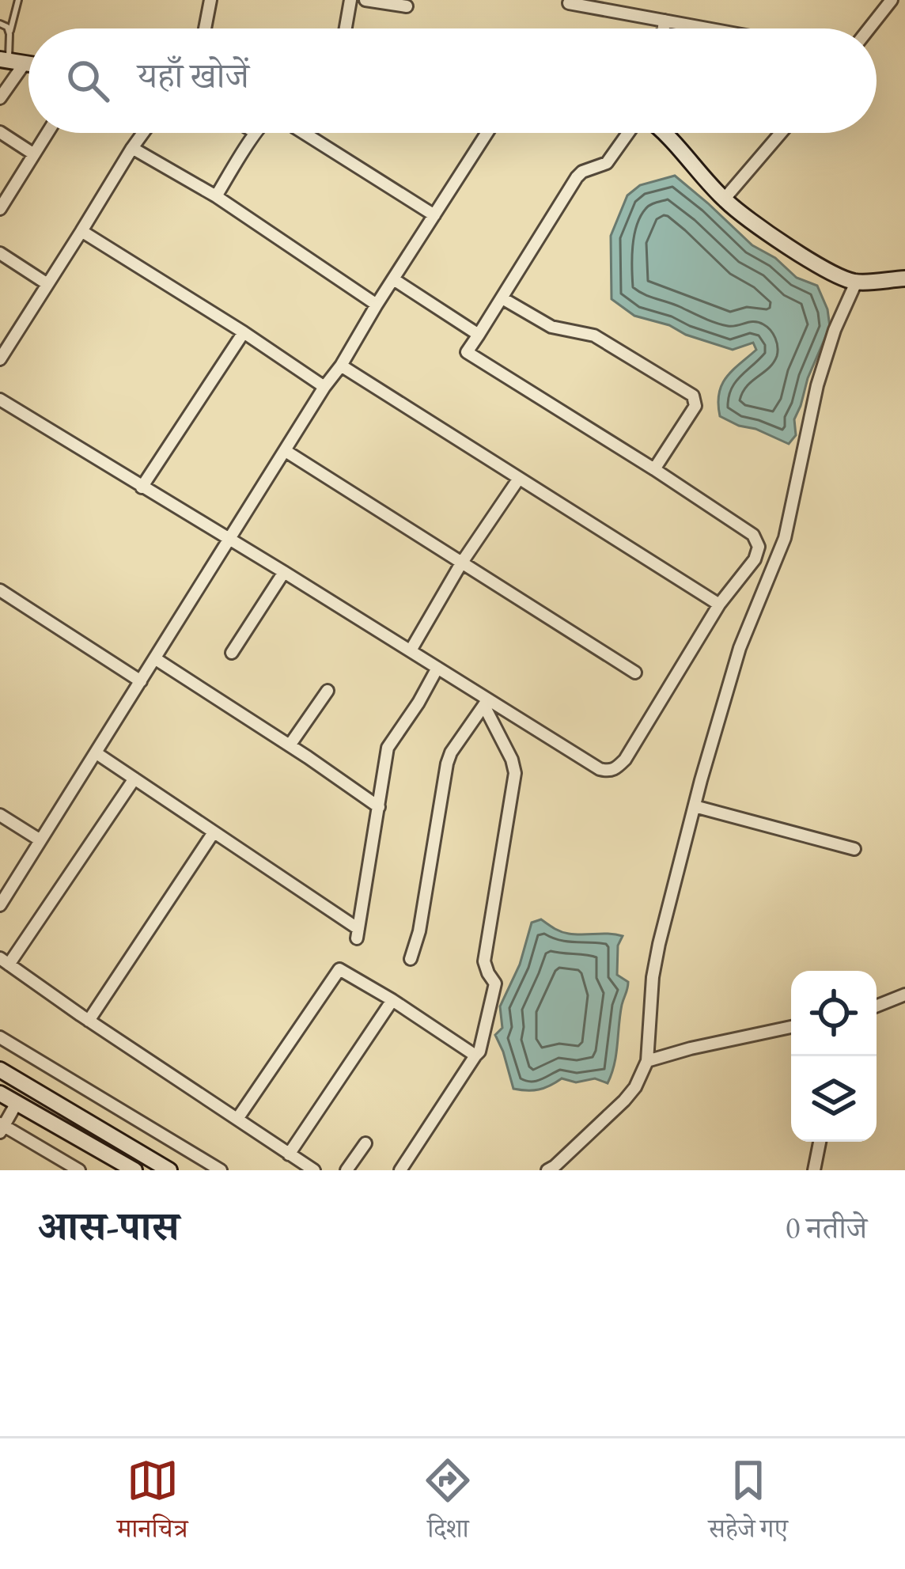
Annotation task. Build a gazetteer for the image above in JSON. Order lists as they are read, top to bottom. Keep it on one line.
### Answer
{"page":{"search":"यहाँ खोजें","heading":["आस-पास","0 नतीजे"],"nav":["मानचित्र","दिशा","सहेजे गए"]}}
